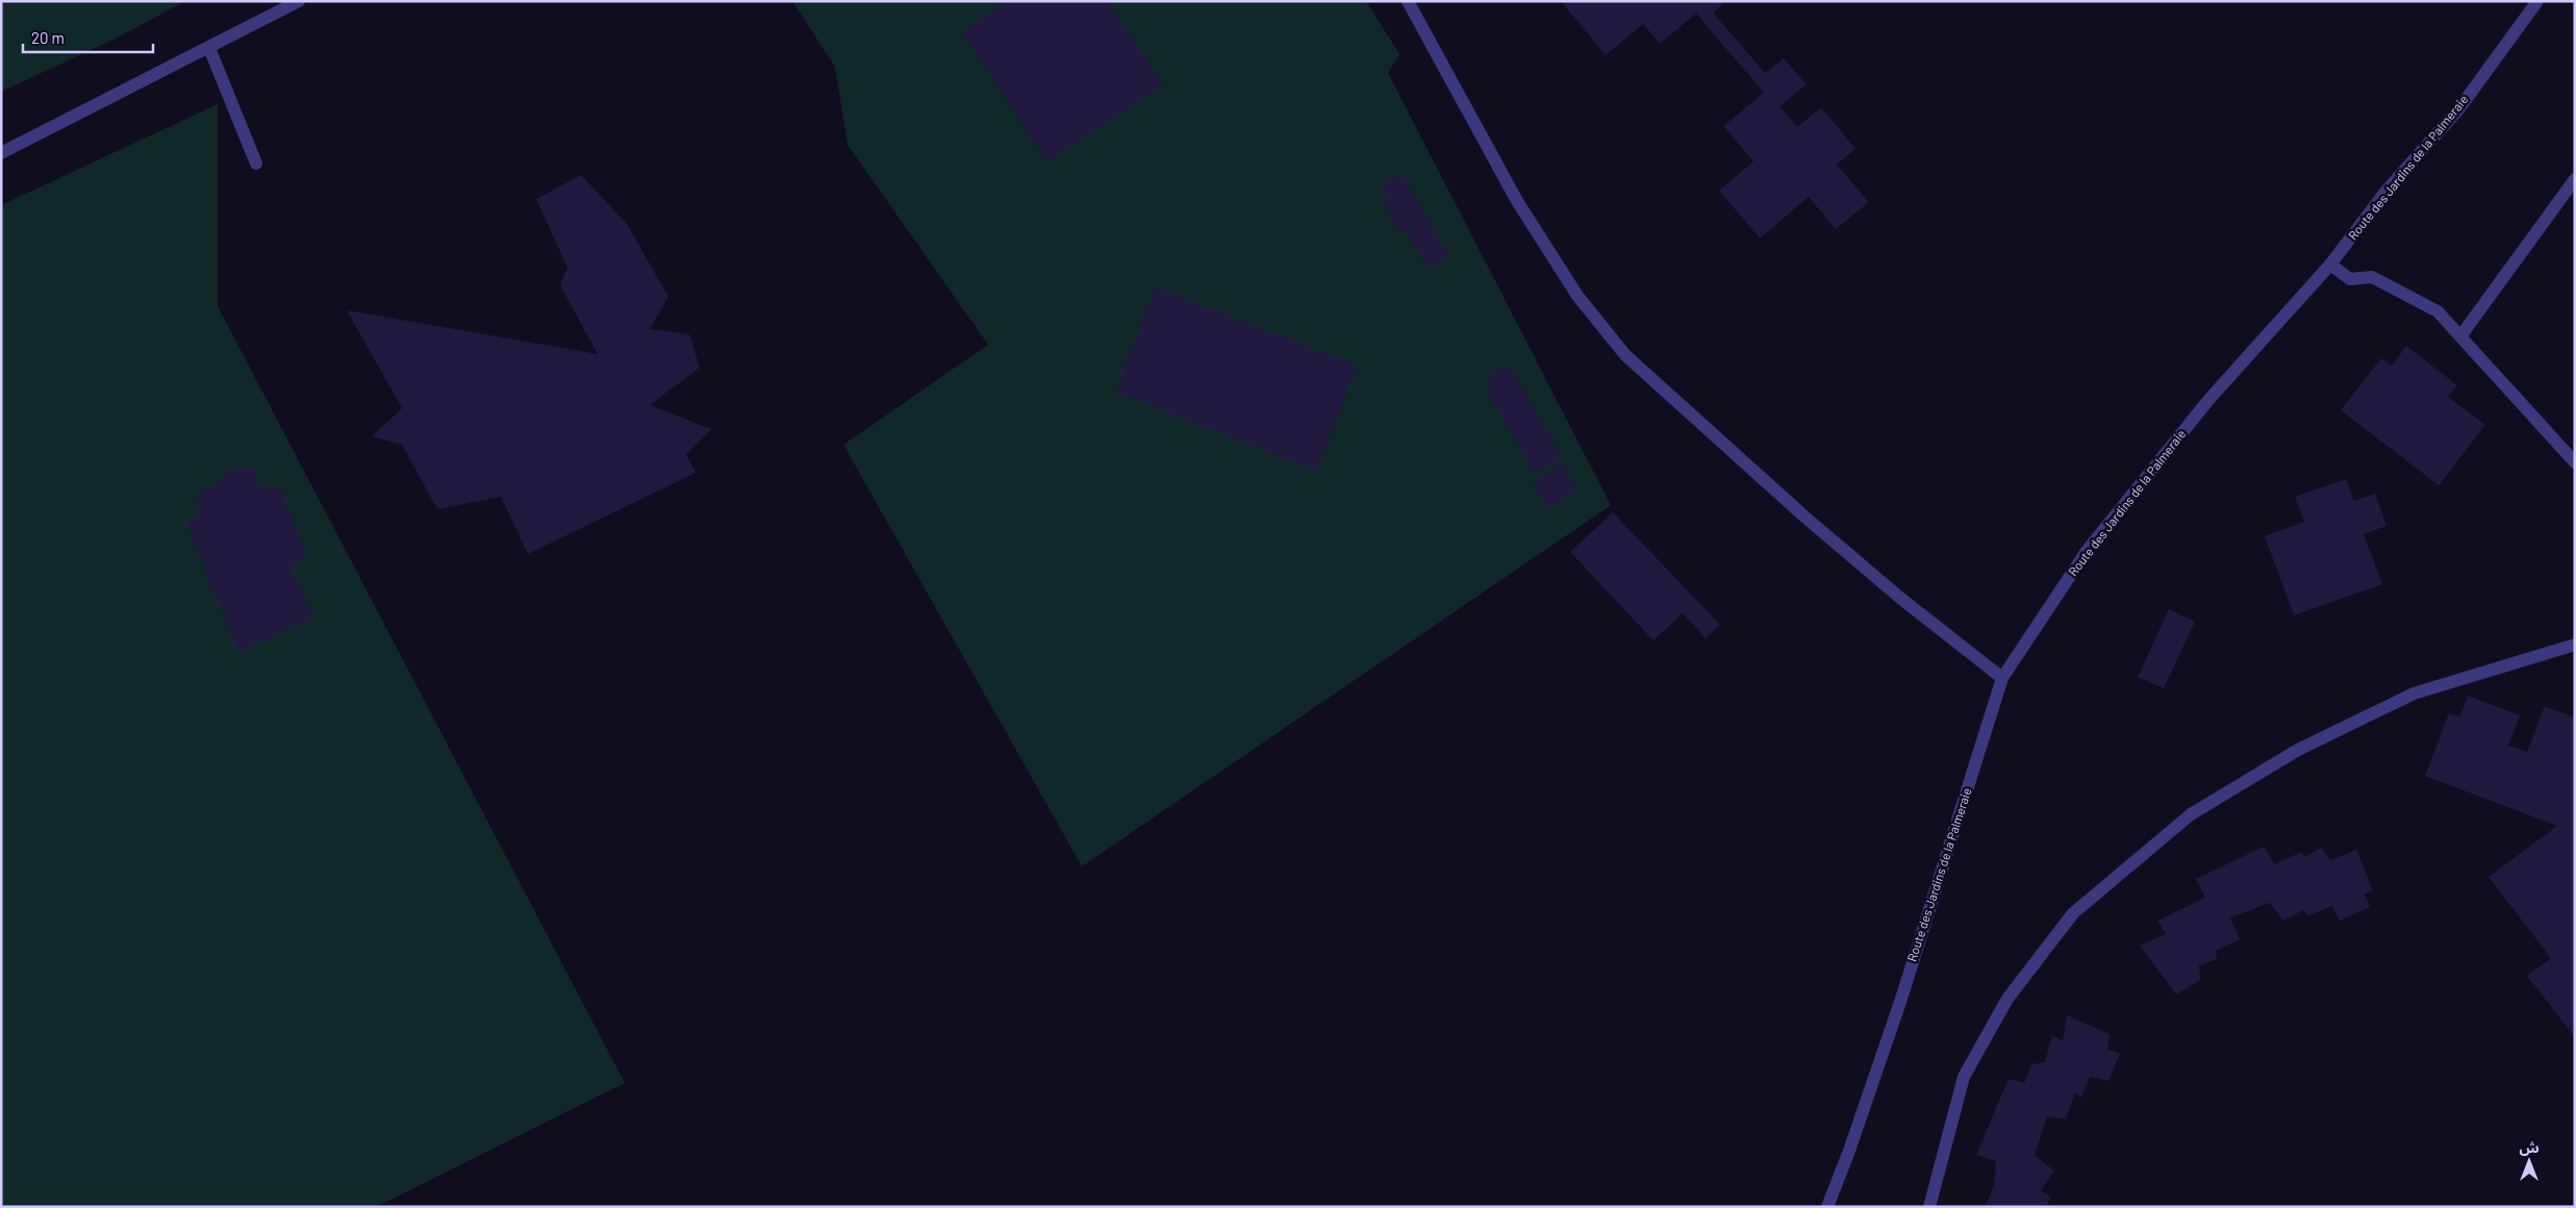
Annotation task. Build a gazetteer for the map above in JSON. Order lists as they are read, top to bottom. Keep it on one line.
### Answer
{"streets":{"street":["Route des Jardins de la Palmeraie"]},"scale_bar":"20 m","north":"top"}
